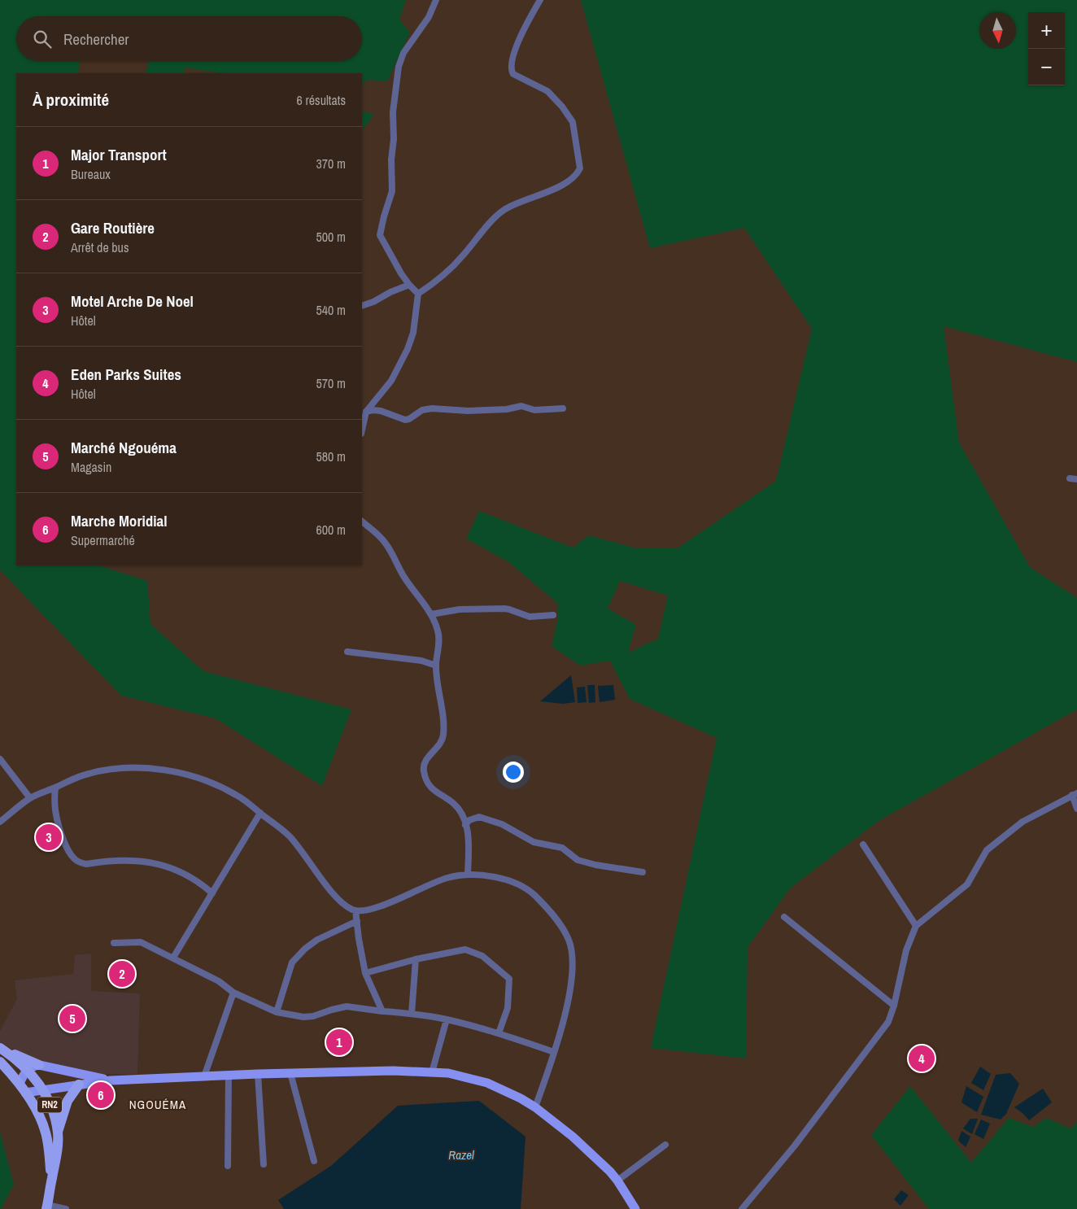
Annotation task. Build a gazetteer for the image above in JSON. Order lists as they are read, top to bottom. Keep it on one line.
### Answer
{"streets":{"highway":["RN2"]},"districts":["NGOUÉMA"],"water":["Razel"],"north":"bottom","page":{"map_buttons":["+","−"],"search":"Rechercher","heading":["À proximité","6 résultats"],"list":[{"mark":"1","name":"Major Transport","note":"Bureaux","value":"370 m"},{"mark":"2","name":"Gare Routière","note":"Arrêt de bus","value":"500 m"},{"mark":"3","name":"Motel Arche De Noel","note":"Hôtel","value":"540 m"},{"mark":"4","name":"Eden Parks Suites","note":"Hôtel","value":"570 m"},{"mark":"5","name":"Marché Ngouéma","note":"Magasin","value":"580 m"},{"mark":"6","name":"Marche Moridial","note":"Supermarché","value":"600 m"}],"pins":["3","2","5","1","4","6"]}}
